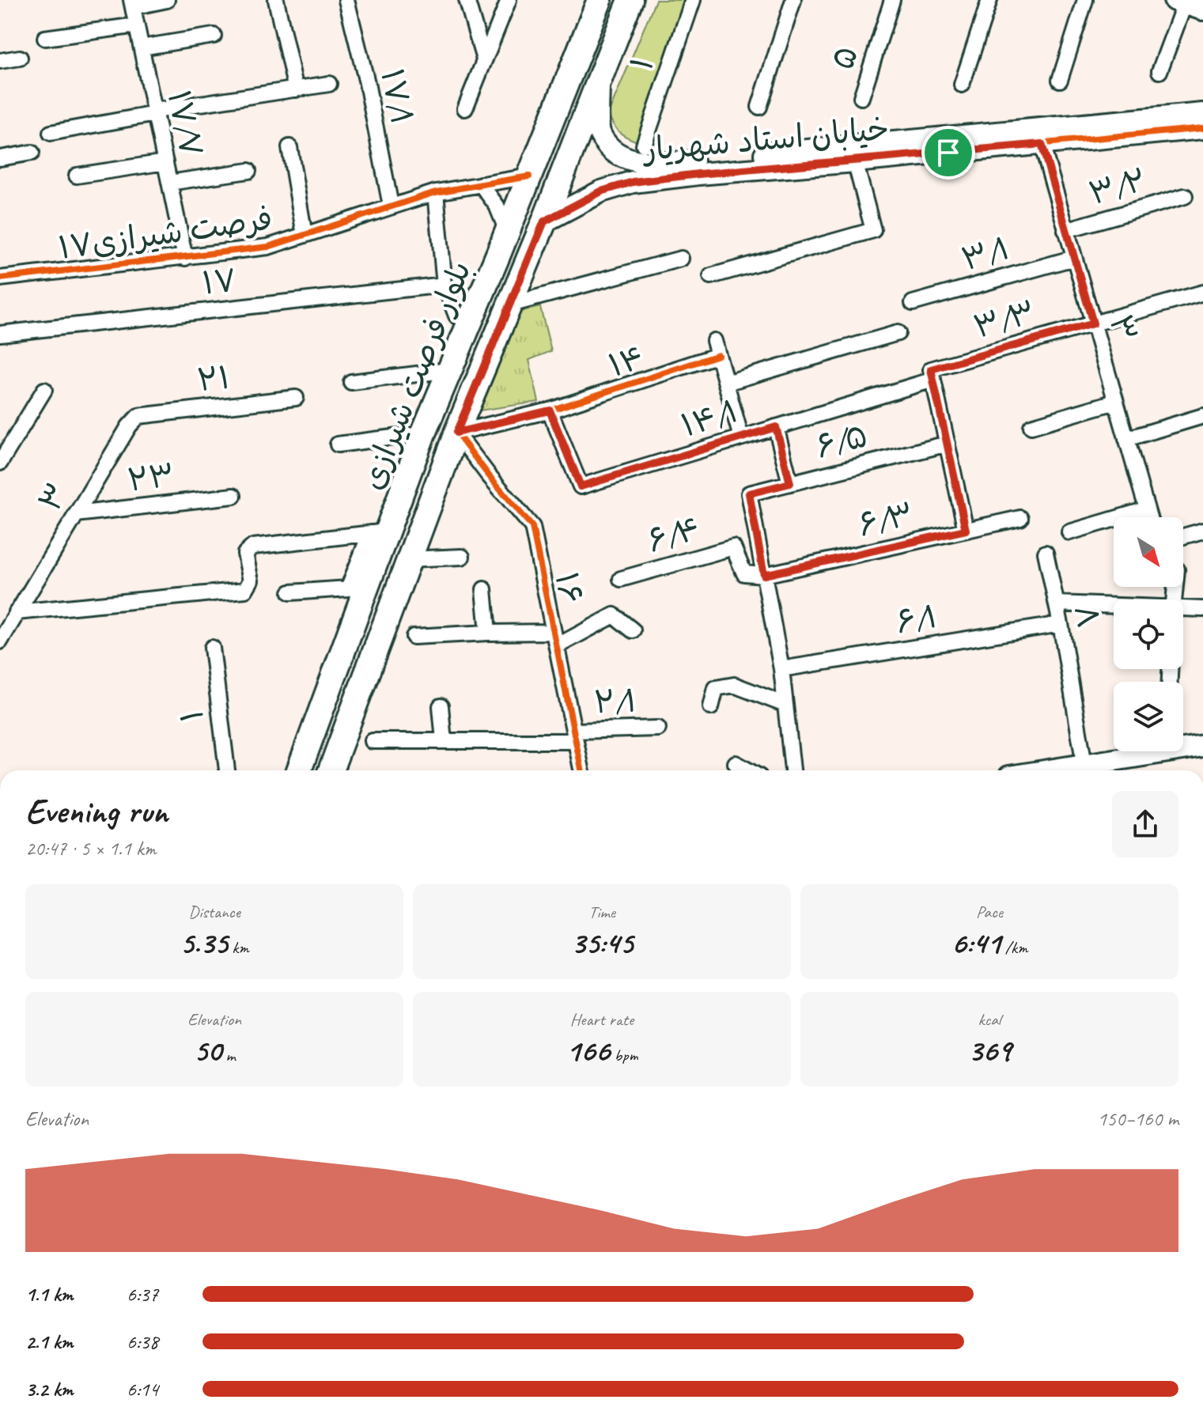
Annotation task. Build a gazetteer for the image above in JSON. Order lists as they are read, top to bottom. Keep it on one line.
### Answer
{"streets":{"main road":["بلوار فرصت شیرازی"],"street":["۵","۱","۱۷/۱","۱۷/۷","خیابان استاد شهریار","۳/۲","۱۷فرصت شیرازی","۳/۱","۱۷","۳/۳","۳","۱۴","۲۱","۱۴/۱","۶/۵","۲۳","۶/۳","۶/۴","۱۶","۸","۶/۱","۲/۱"]},"crossings":[["۱۷/۱","۱۷فرصت شیرازی"],["۱۷/۷","۱۷فرصت شیرازی"],["خیابان استاد شهریار","۳"],["خیابان استاد شهریار","بلوار فرصت شیرازی"],["۳/۲","۳"],["۱۷فرصت شیرازی","بلوار فرصت شیرازی"],["۳/۱","۳"],["۳/۳","۳"],["۳/۳","۱۴/۱"],["۳","۲۱"],["۳","۲۳"],["۱۴","بلوار فرصت شیرازی"],["۱۴","۱۴/۱"],["۱۴","۱۶"],["بلوار فرصت شیرازی","۱۶"],["۶/۵","۶/۳"],["۶/۵","۶/۴"],["۶/۳","۶/۴"],["۱۶","۲/۱"],["۸","۶/۱"]],"north":"bottom right","page":{"heading":["Evening run","20:47 · 5 × 1.1 km"],"stats":[["Distance","5.35 km"],["Time","35:45"],["Pace","6:41 /km"],["Elevation","50 m"],["Heart rate","166 bpm"],["kcal","369"]],"chart":["Elevation","150–160 m"],"list":[{"name":"1.1 km","note":"6:37"},{"name":"2.1 km","note":"6:38"},{"name":"3.2 km","note":"6:14"}]}}
